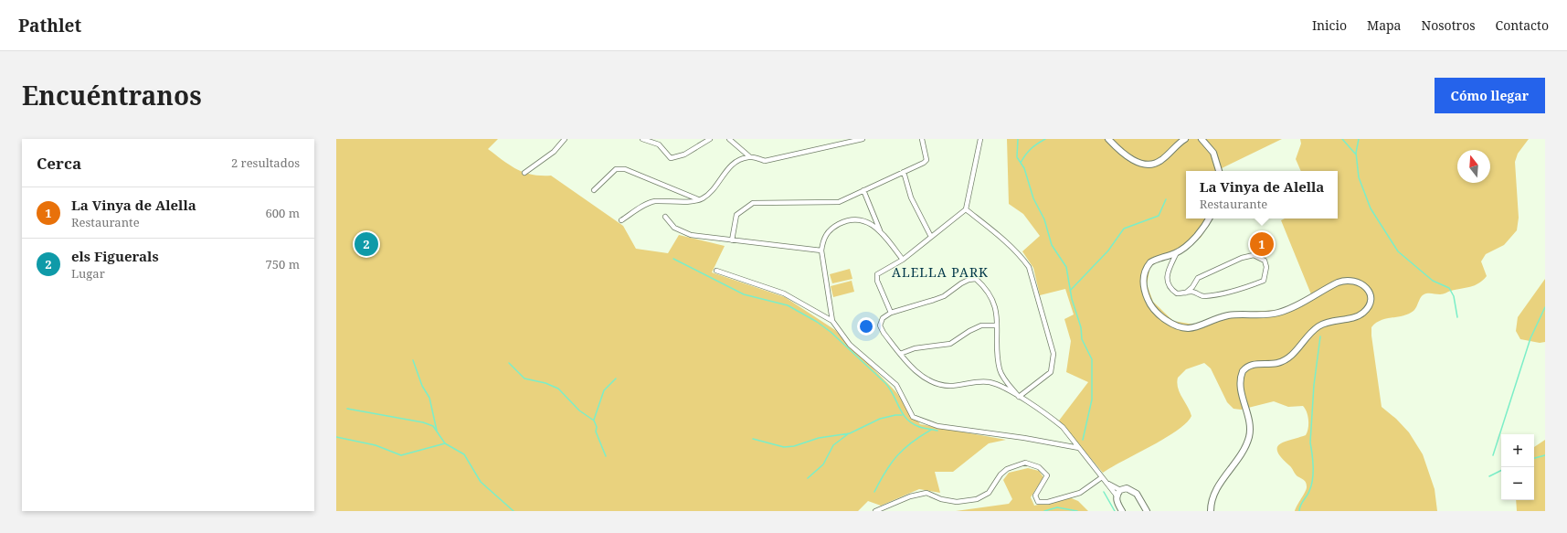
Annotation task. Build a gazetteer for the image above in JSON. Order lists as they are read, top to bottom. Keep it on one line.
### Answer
{"districts":["ALELLA PARK"],"north":"top","page":{"header":"Pathlet","nav":["Inicio","Mapa","Nosotros","Contacto"],"title":"Encuéntranos","buttons":"Cómo llegar","heading":["Cerca","2 resultados"],"popup":["La Vinya de Alella","Restaurante"],"list":[{"mark":"1","name":"La Vinya de Alella","note":"Restaurante","value":"600 m"},{"mark":"2","name":"els Figuerals","note":"Lugar","value":"750 m"}],"pins":["1","2"],"map_buttons":["+","−"]}}
